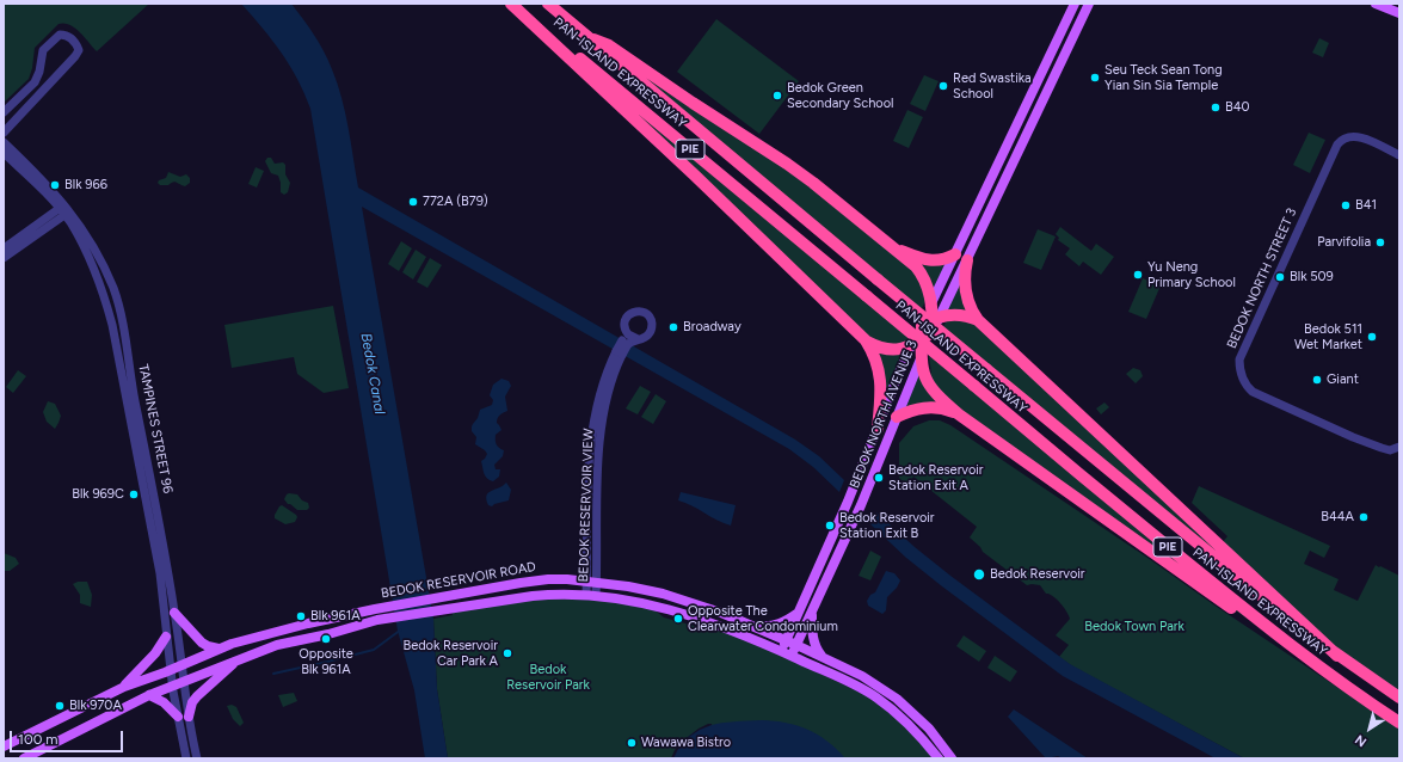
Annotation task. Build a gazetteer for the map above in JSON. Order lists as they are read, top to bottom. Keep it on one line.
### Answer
{"streets":{"highway":["PAN-ISLAND EXPRESSWAY","PIE"],"main road":["BEDOK NORTH AVENUE 3","BEDOK RESERVOIR ROAD"],"street":["BEDOK NORTH STREET 3","TAMPINES STREET 96","BEDOK RESERVOIR VIEW"]},"crossings":[["BEDOK NORTH AVENUE 3","BEDOK RESERVOIR ROAD"],["TAMPINES STREET 96","BEDOK RESERVOIR ROAD"],["BEDOK RESERVOIR VIEW","BEDOK RESERVOIR ROAD"]],"water":["Bedok Canal"],"parks":["Bedok Town Park","Bedok Reservoir Park"],"places":["Seu Teck Sean Tong Yian Sin Sia Temple","Red Swastika School","Bedok Green Secondary School","B40","Blk 966","772A (B79)","B41","Parvifolia","Yu Neng Primary School","Blk 509","Broadway","Bedok 511 Wet Market","Giant","Bedok Reservoir Station Exit A","Blk 969C","B44A","Bedok Reservoir Station Exit B","Bedok Reservoir","Blk 961A","Opposite The Clearwater Condominium","Opposite Blk 961A","Bedok Reservoir Car Park A","Blk 970A","Wawawa Bistro"],"scale_bar":"100 m","north":"bottom left"}
